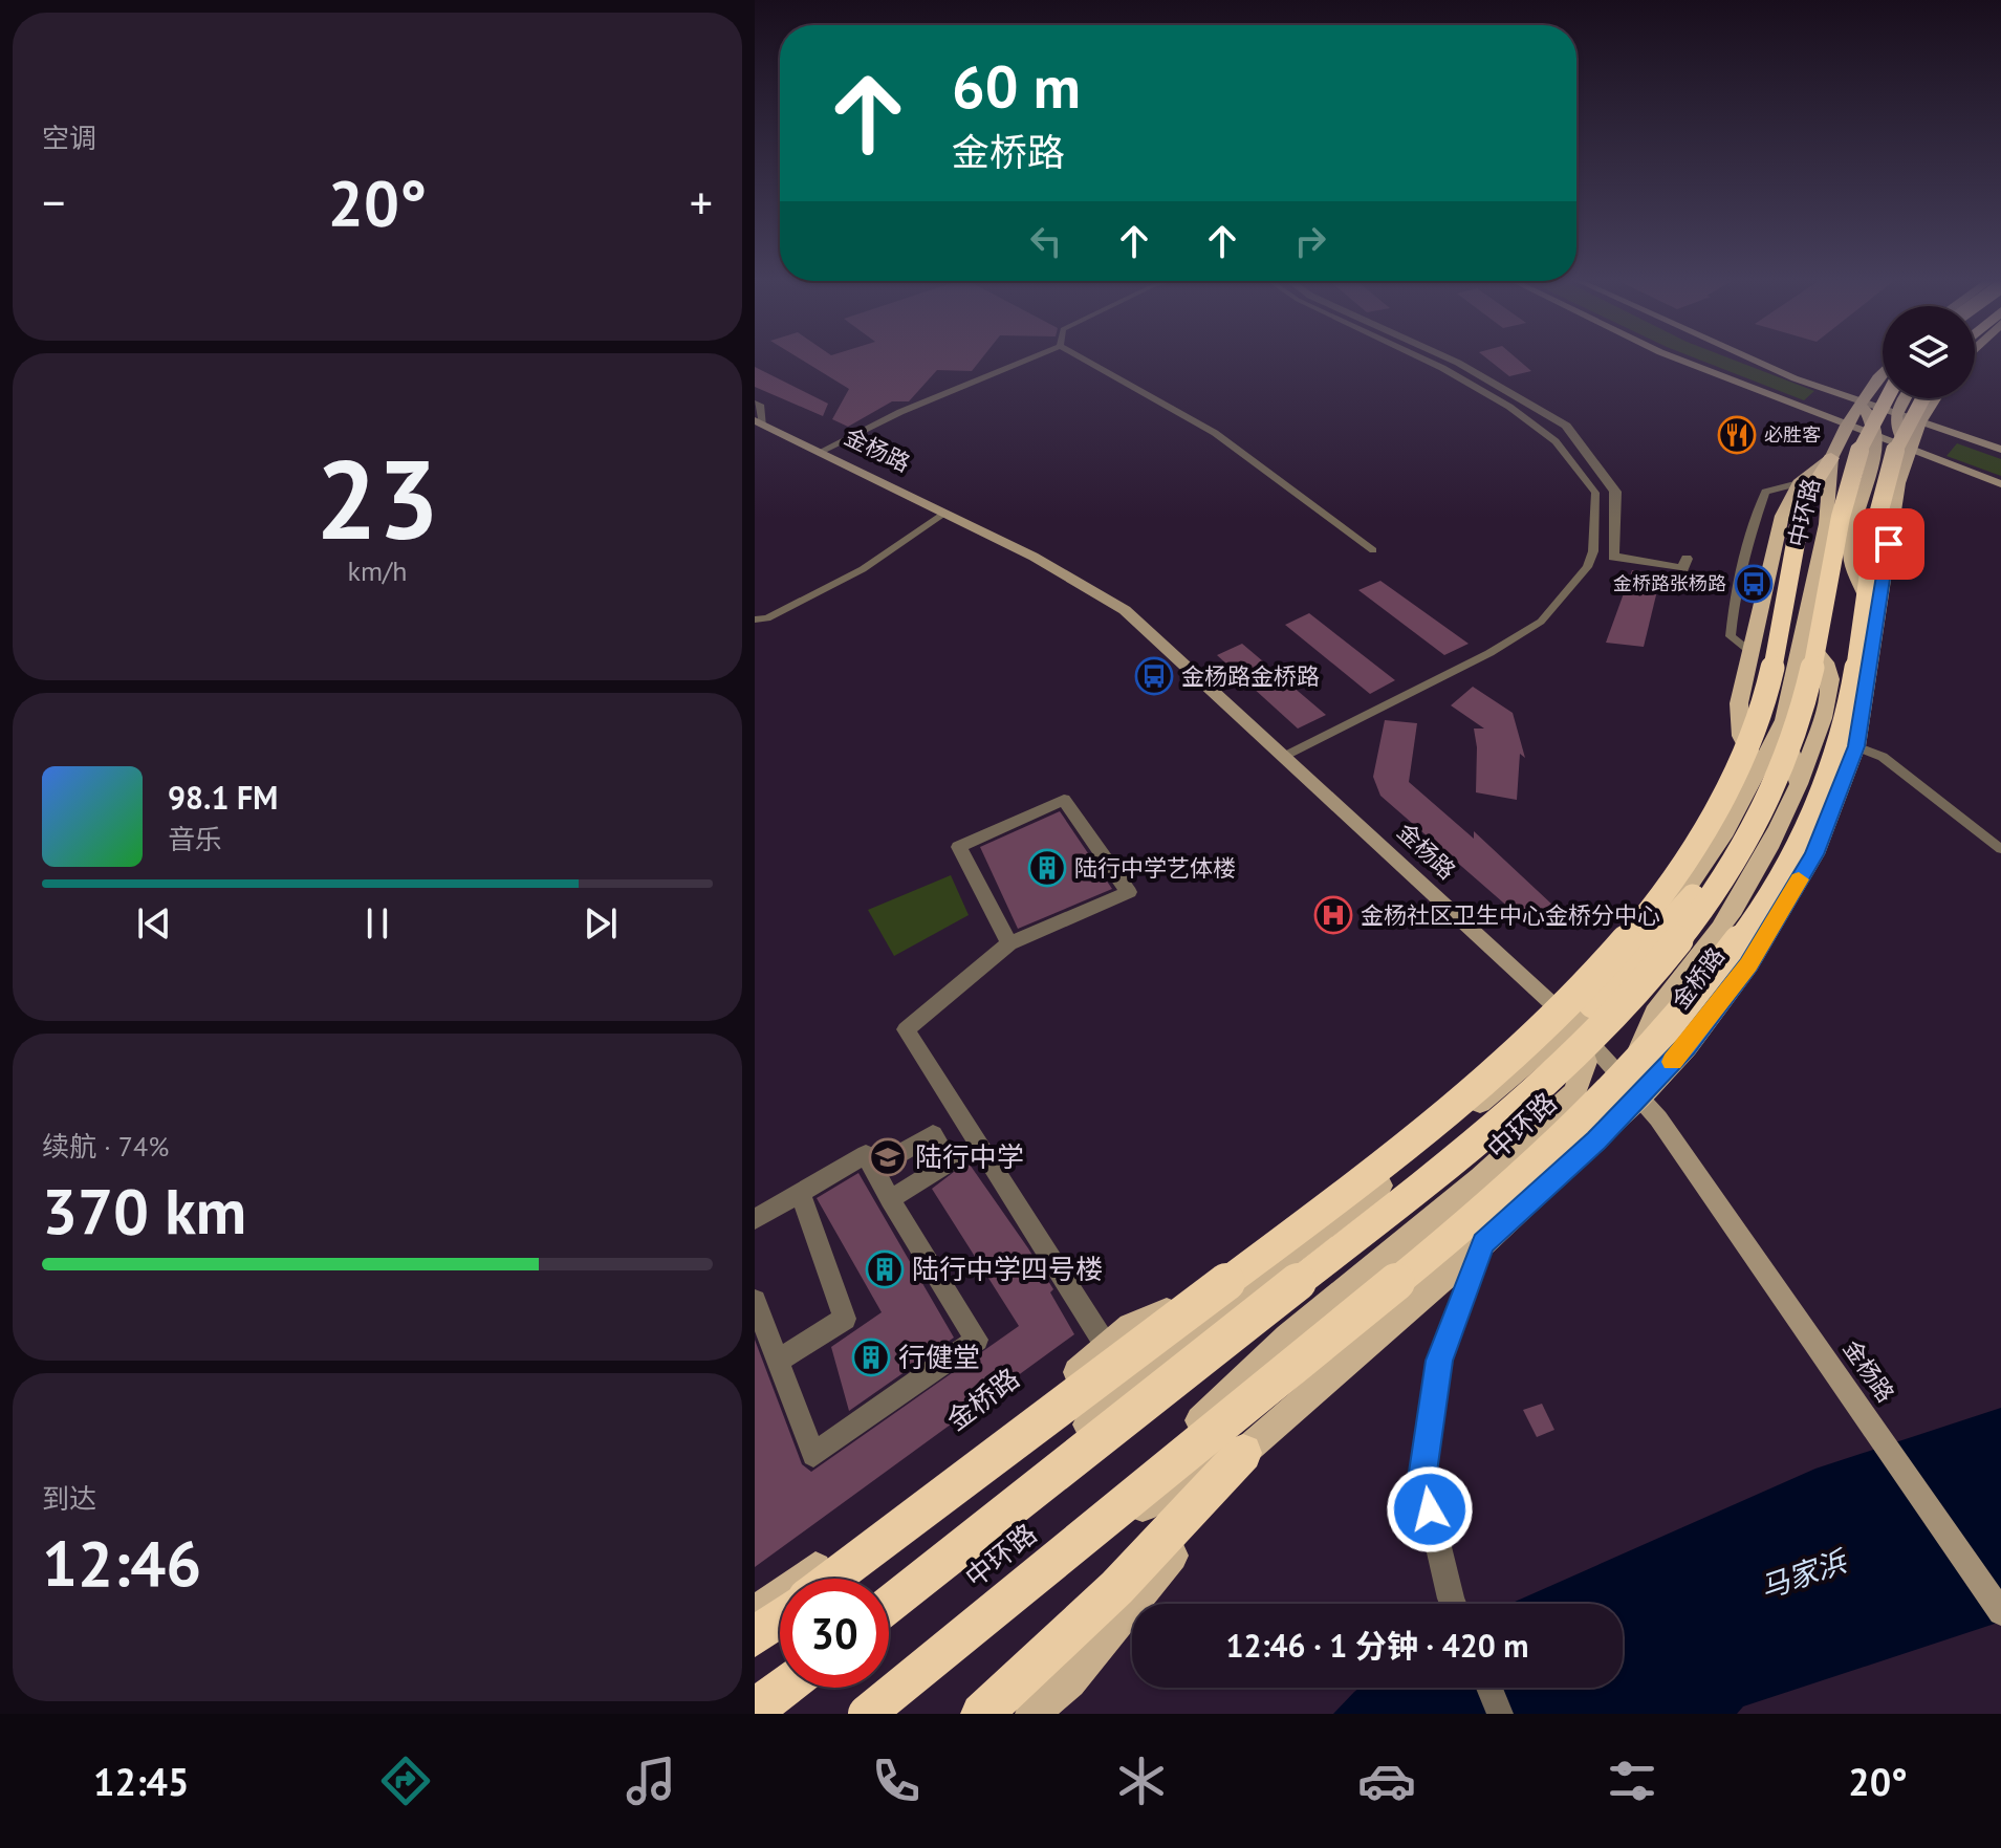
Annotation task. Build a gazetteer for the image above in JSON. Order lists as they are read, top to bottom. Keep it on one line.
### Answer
{"streets":{"highway":["中环路"],"main road":["金桥路"],"street":["金杨路"]},"crossings":[["金杨路","金桥路"],["中环路","金桥路"]],"water":["马家浜"],"places":{"restaurant":["必胜客"],"bus stop":["金桥路张杨路","金杨路金桥路"],"building":["陆行中学艺体楼","陆行中学四号楼","行健堂"],"hospital":["金杨社区卫生中心金桥分中心"],"school or university":["陆行中学"]},"page":{"tile":["空调",["23","km/h"],["续航 · 74%","370 km"],["到达","12:46"]],"turn":["60 m","金桥路"],"heat":["−","20°","+"],"song":["98.1 FM","音乐"],"limit":"30","trip":"12:46 · 1 分钟 · 420 m","tabs":["12:45","20°"]}}
